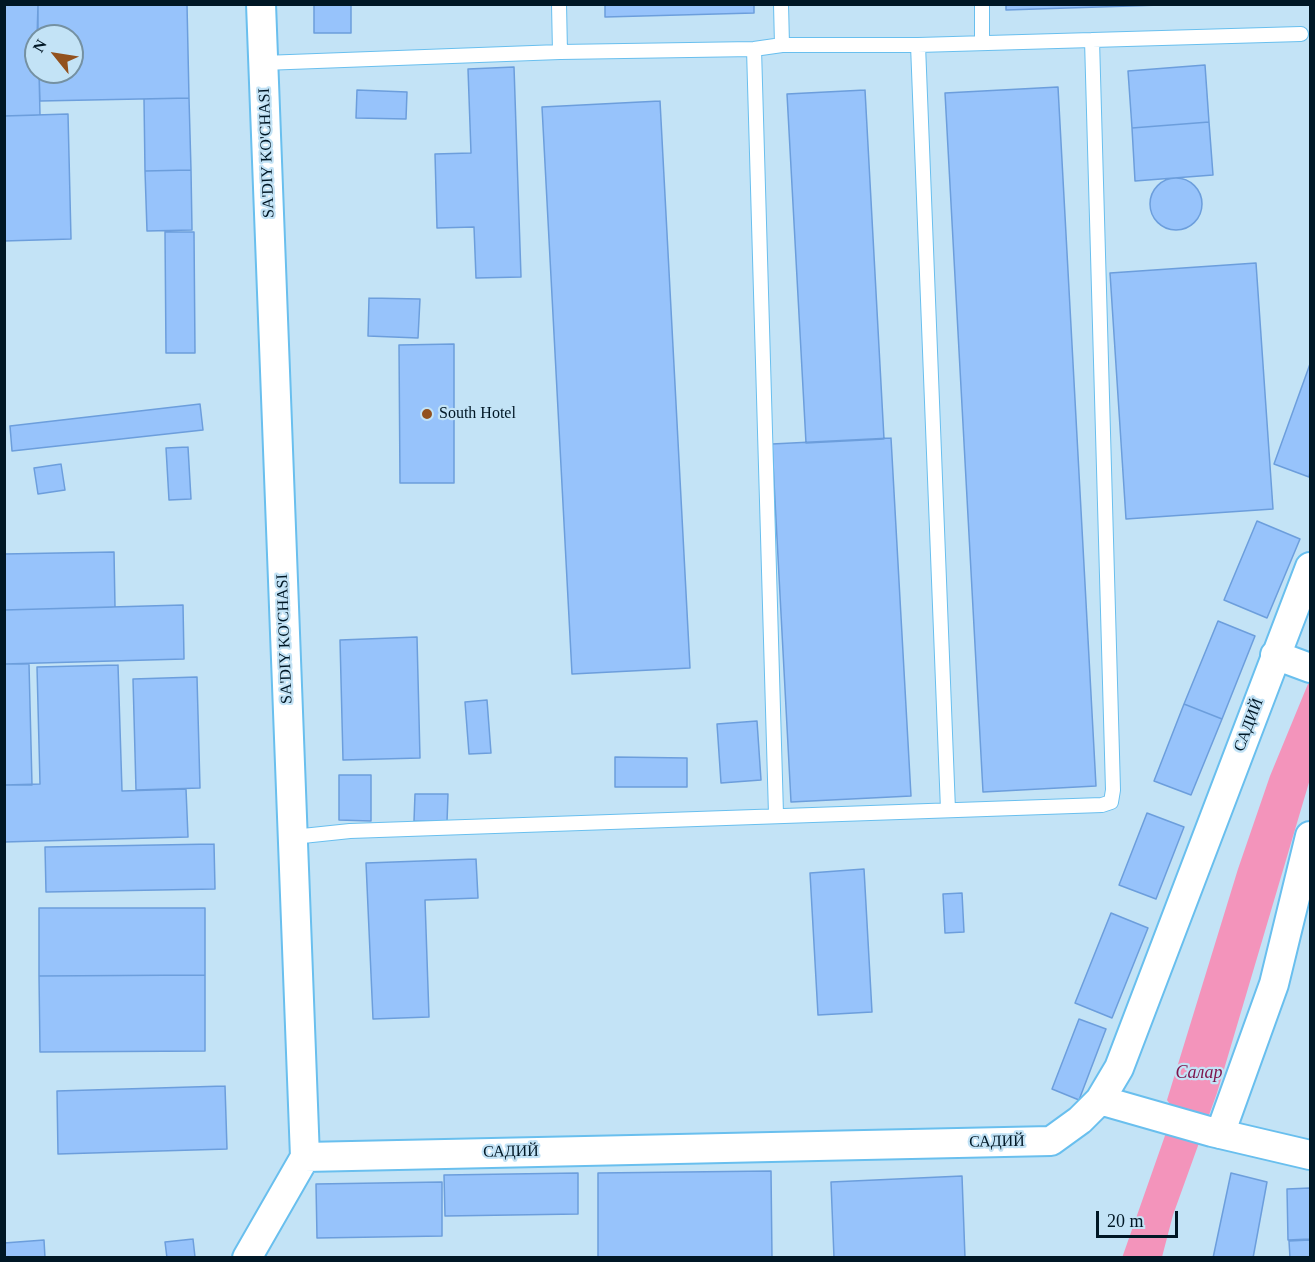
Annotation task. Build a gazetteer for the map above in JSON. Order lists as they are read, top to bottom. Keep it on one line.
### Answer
{"streets":{"street":["SA'DIY KO'CHASI","САДИЙ"]},"crossings":[["SA'DIY KO'CHASI","САДИЙ"]],"water":["Салар"],"places":["South Hotel"],"scale_bar":"20 m","north":"top left"}
